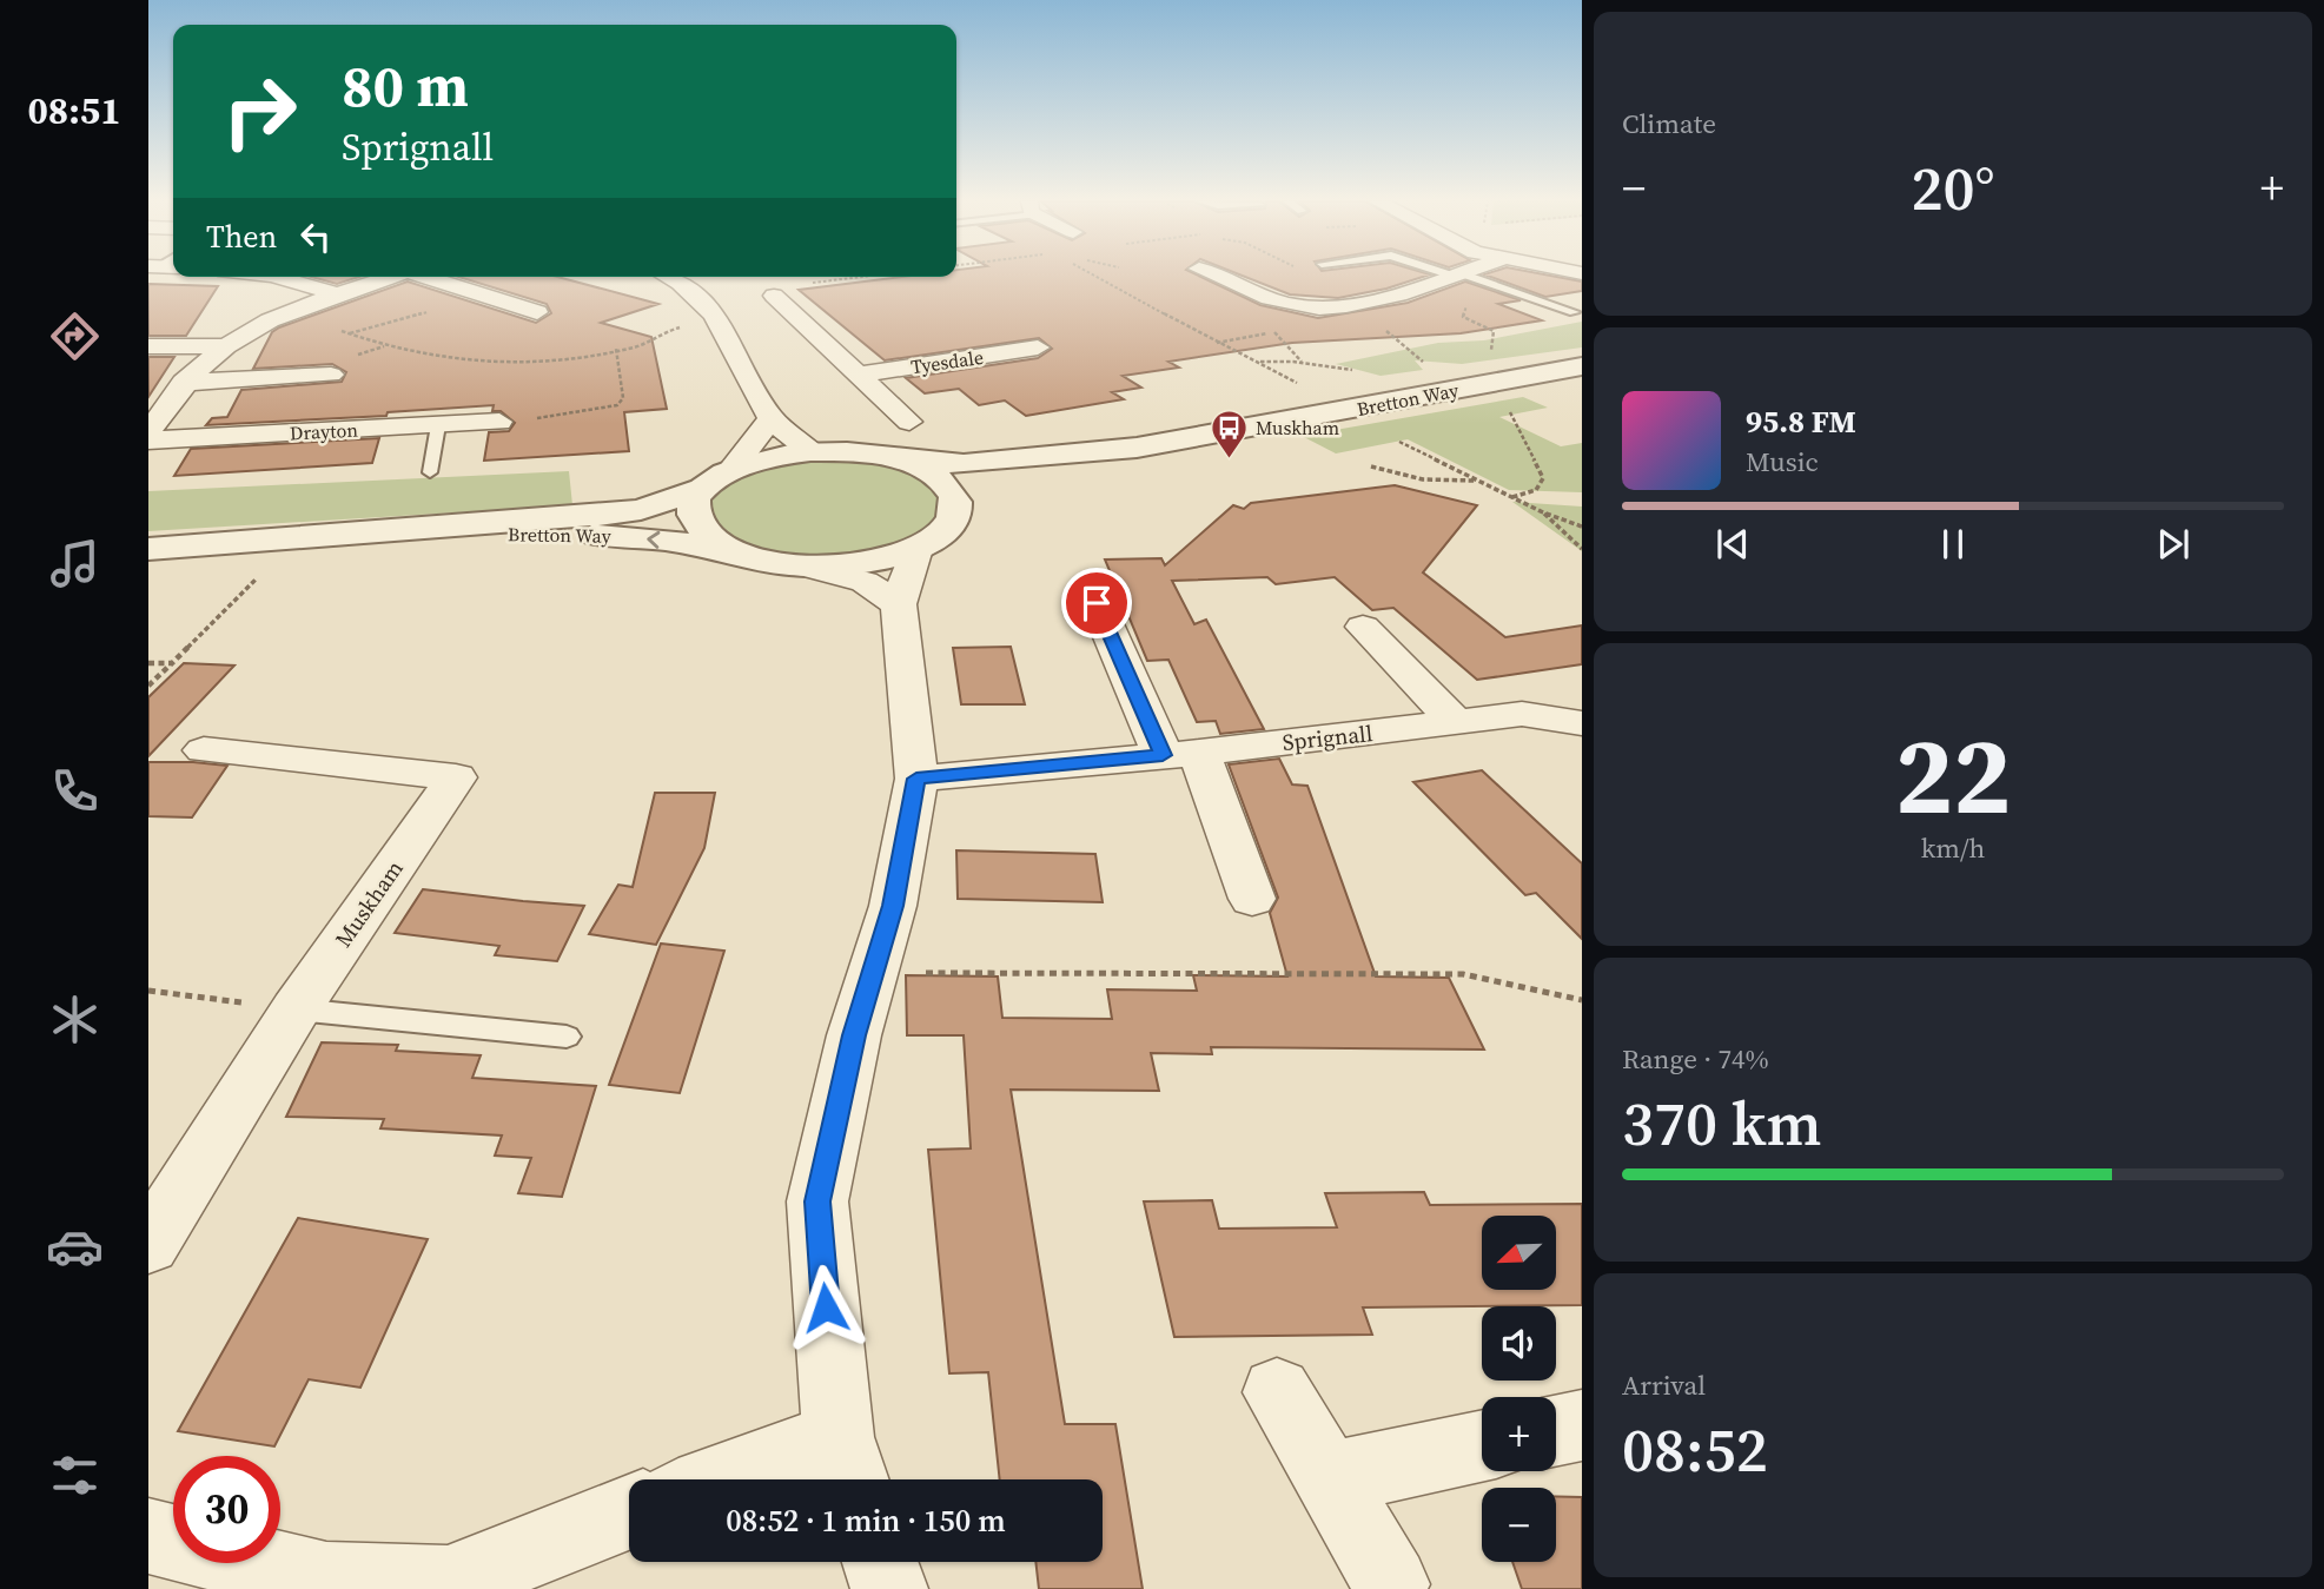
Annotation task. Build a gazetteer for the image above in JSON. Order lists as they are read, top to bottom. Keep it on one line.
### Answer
{"streets":{"street":["Tyesdale","Bretton Way","Drayton","Sprignall","Muskham"]},"places":{"bus stop":["Muskham"]},"north":"bottom left","page":{"tabs":"08:51","tile":["Climate",["22","km/h"],["Range · 74%","370 km"],["Arrival","08:52"]],"turn":["80 m","Sprignall"],"heat":["−","20°","+"],"then":"Then","song":["95.8 FM","Music"],"map_buttons":["+","−"],"limit":"30","trip":"08:52 · 1 min · 150 m"}}
